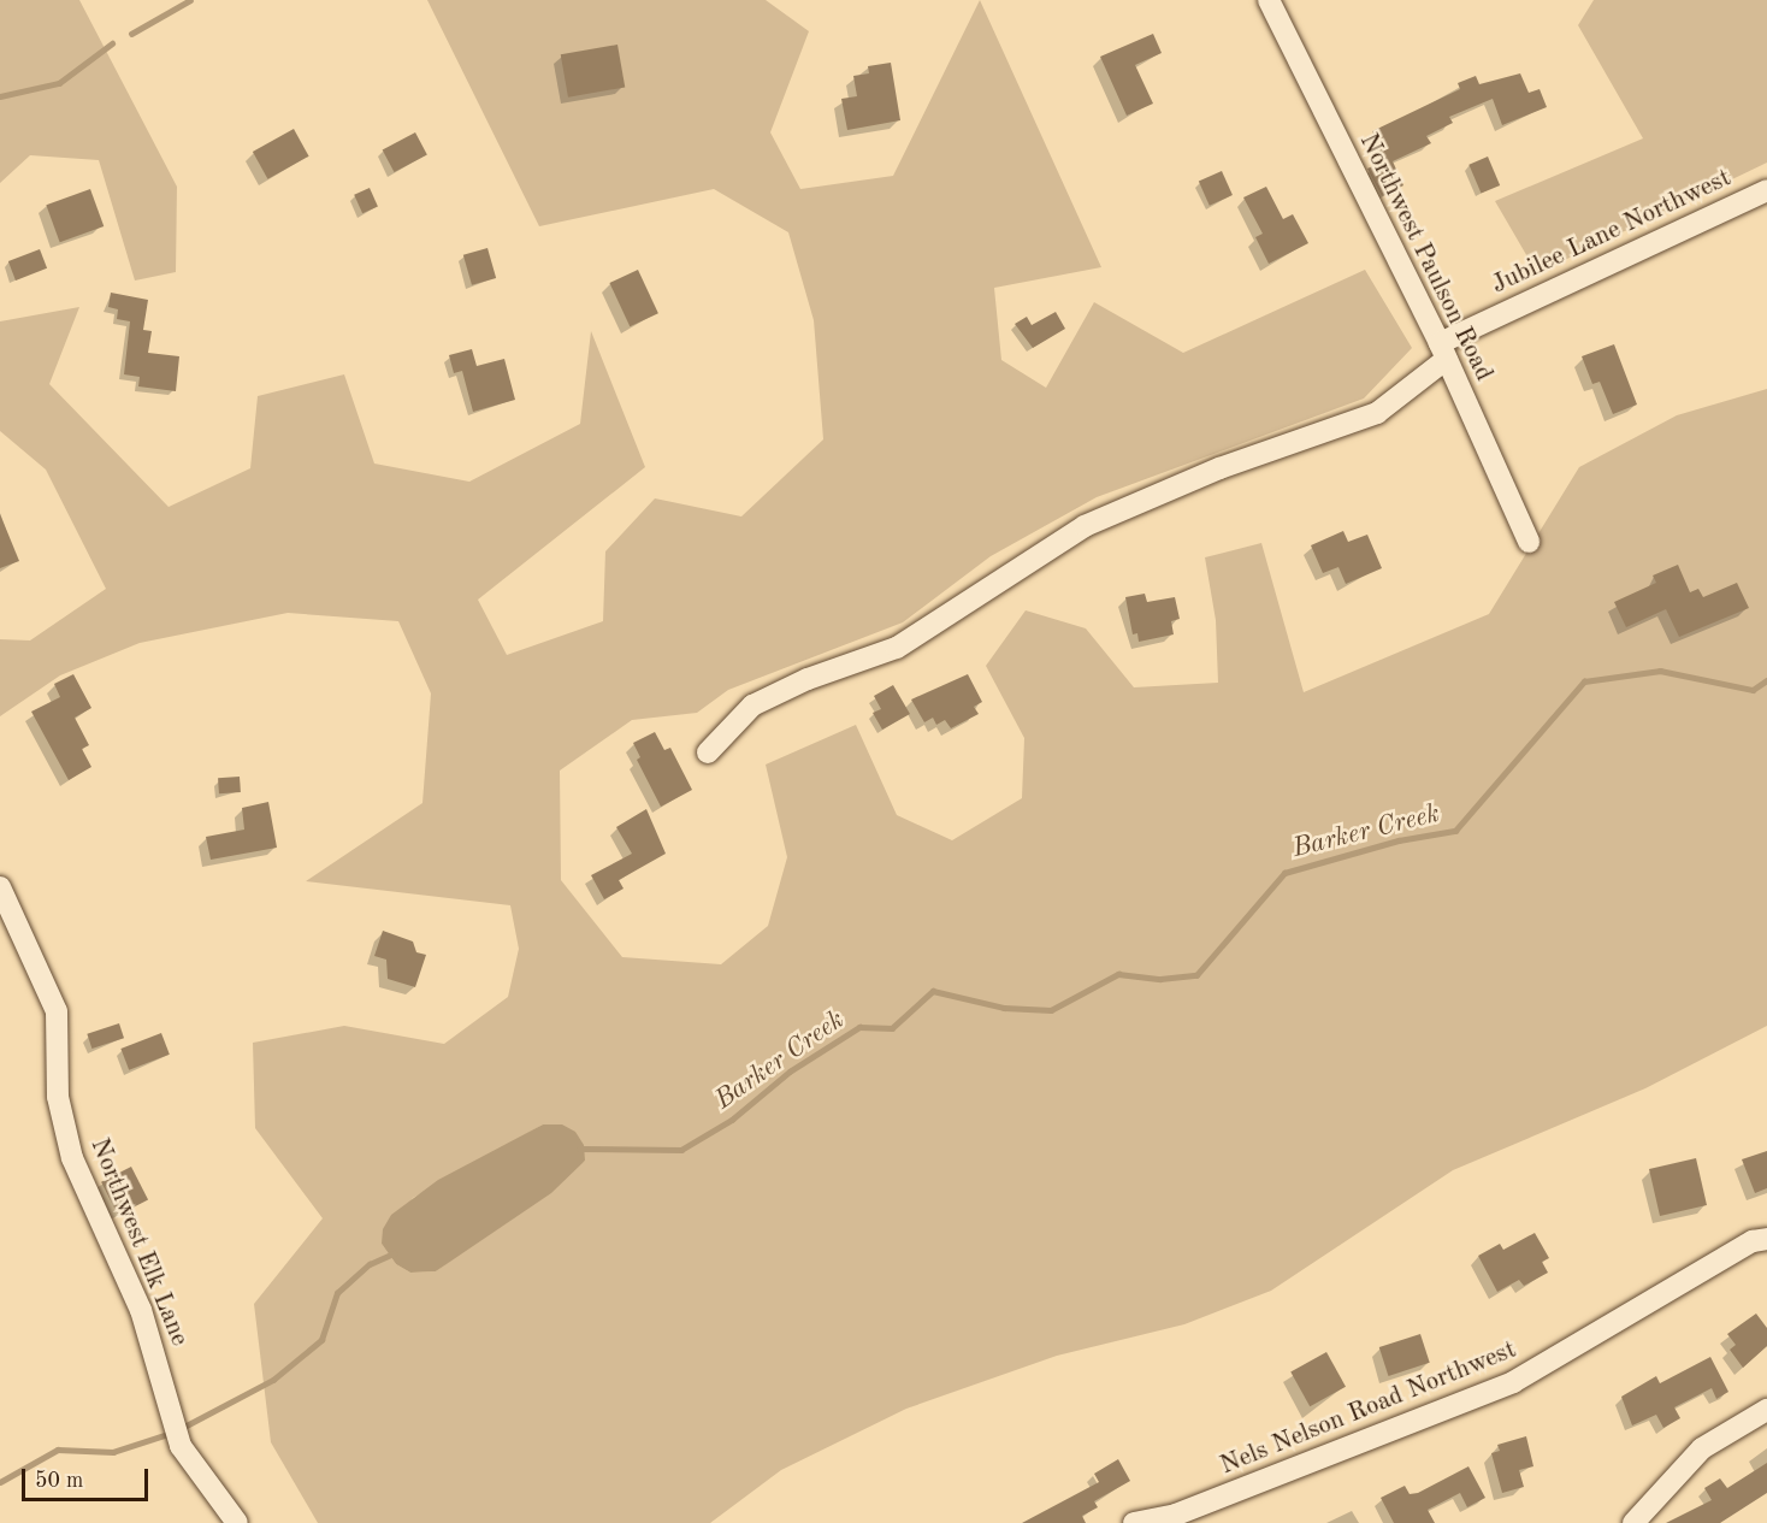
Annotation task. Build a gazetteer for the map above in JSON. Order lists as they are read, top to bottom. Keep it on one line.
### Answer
{"streets":{"street":["Jubilee Lane Northwest","Northwest Paulson Road","Northwest Elk Lane","Nels Nelson Road Northwest"]},"crossings":[["Jubilee Lane Northwest","Northwest Paulson Road"]],"water":["Barker Creek"],"scale_bar":"50 m"}
